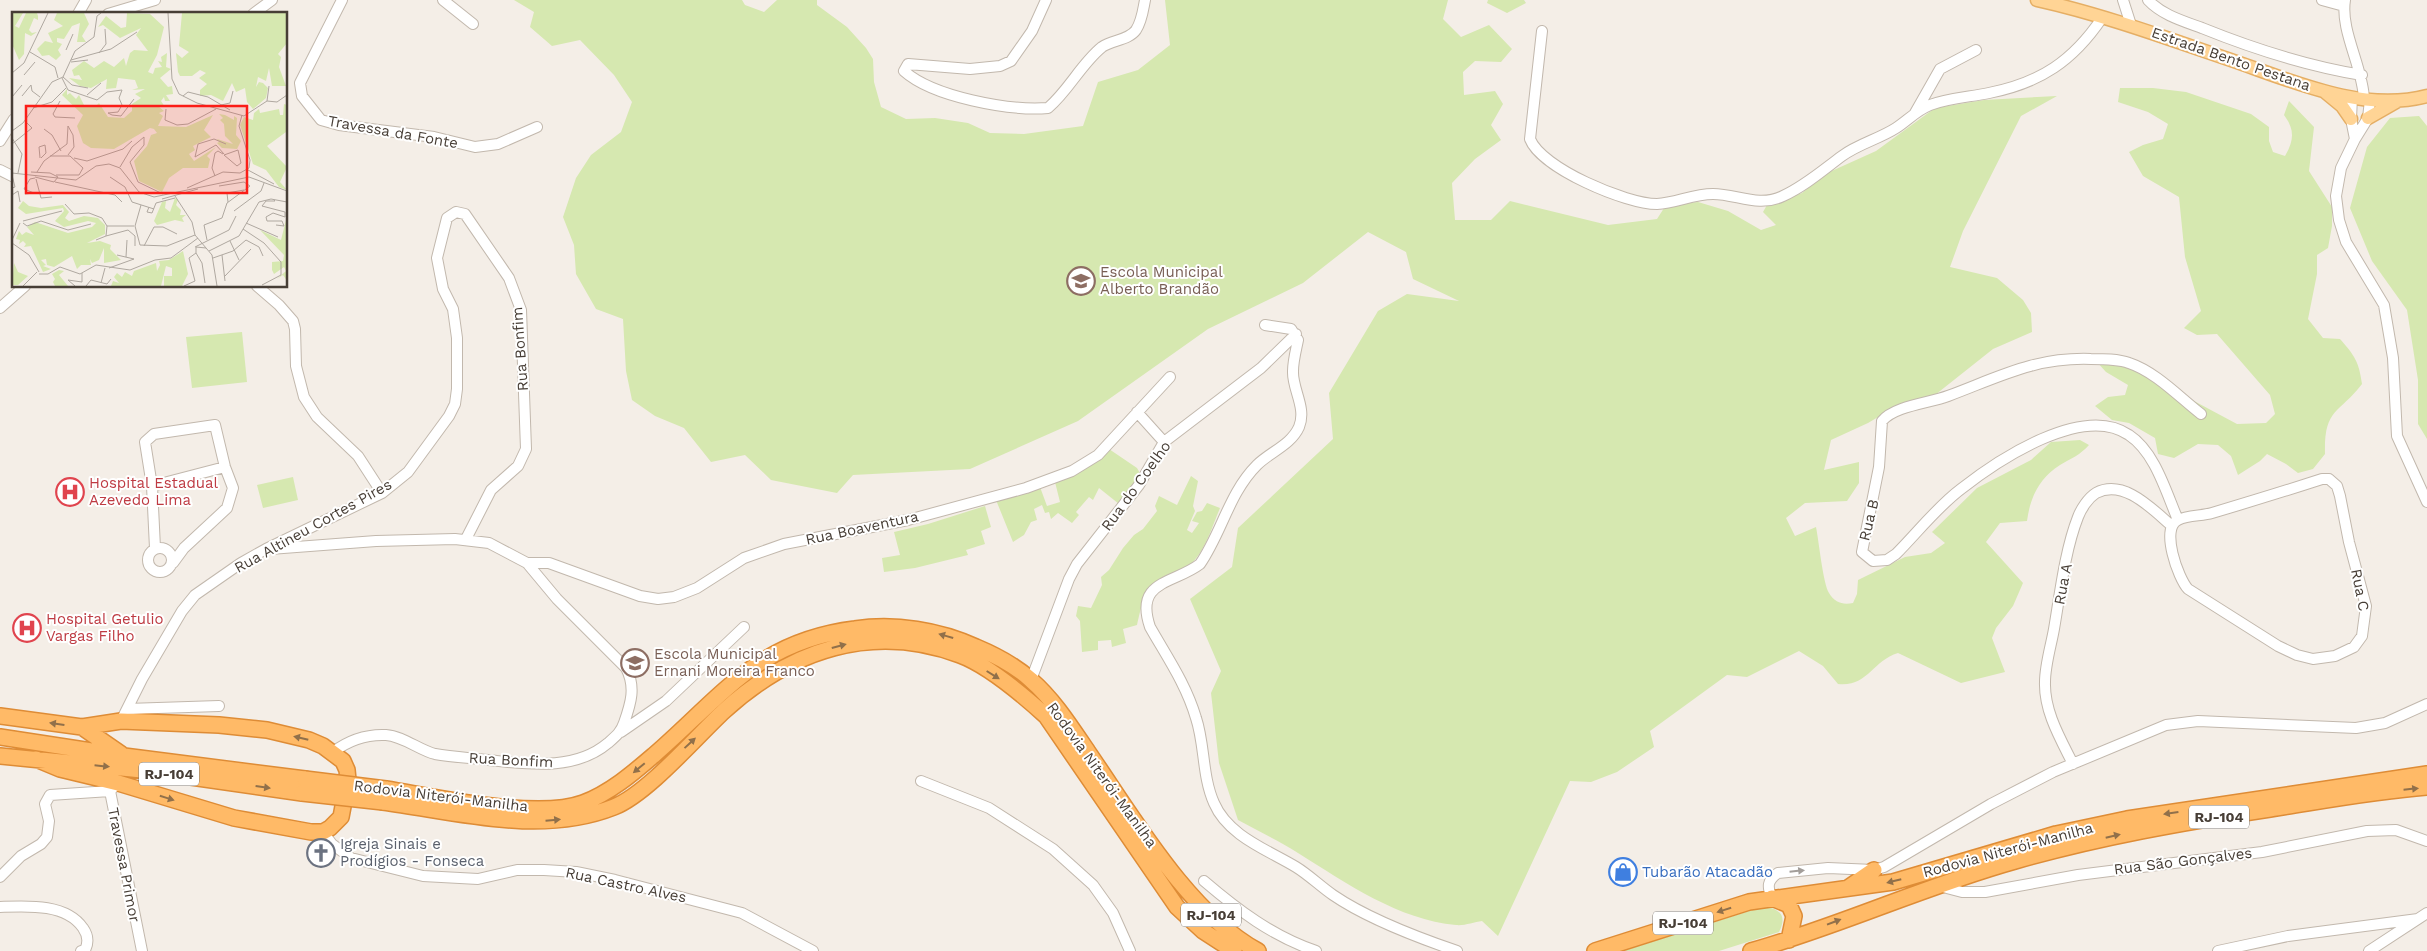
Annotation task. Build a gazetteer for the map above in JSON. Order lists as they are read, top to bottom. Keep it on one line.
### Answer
{"streets":{"highway":["RJ-104","Rodovia Niterói-Manilha"],"main road":["Estrada Bento Pestana"],"street":["Travessa da Fonte","Rua Bonfim","Rua do Coelho","Rua B","Rua Altineu Cortes Pires","Rua Boaventura","Rua A","Rua C","Rua São Gonçalves","Travessa Primor","Rua Castro Alves"]},"crossings":[["Rua Bonfim","Rua Altineu Cortes Pires"],["Rua do Coelho","Rodovia Niterói-Manilha"],["Rua B","Rua A"],["Rua B","Rua C"],["Rua A","Rua C"],["RJ-104","Rodovia Niterói-Manilha"],["Rodovia Niterói-Manilha","Rua São Gonçalves"]],"places":{"school or university":["Escola Municipal Alberto Brandão","Escola Municipal Ernani Moreira Franco"],"hospital":["Hospital Estadual Azevedo Lima","Hospital Getulio Vargas Filho"],"church":["Igreja Sinais e Prodígios - Fonseca"],"shop":["Tubarão Atacadão"]}}
